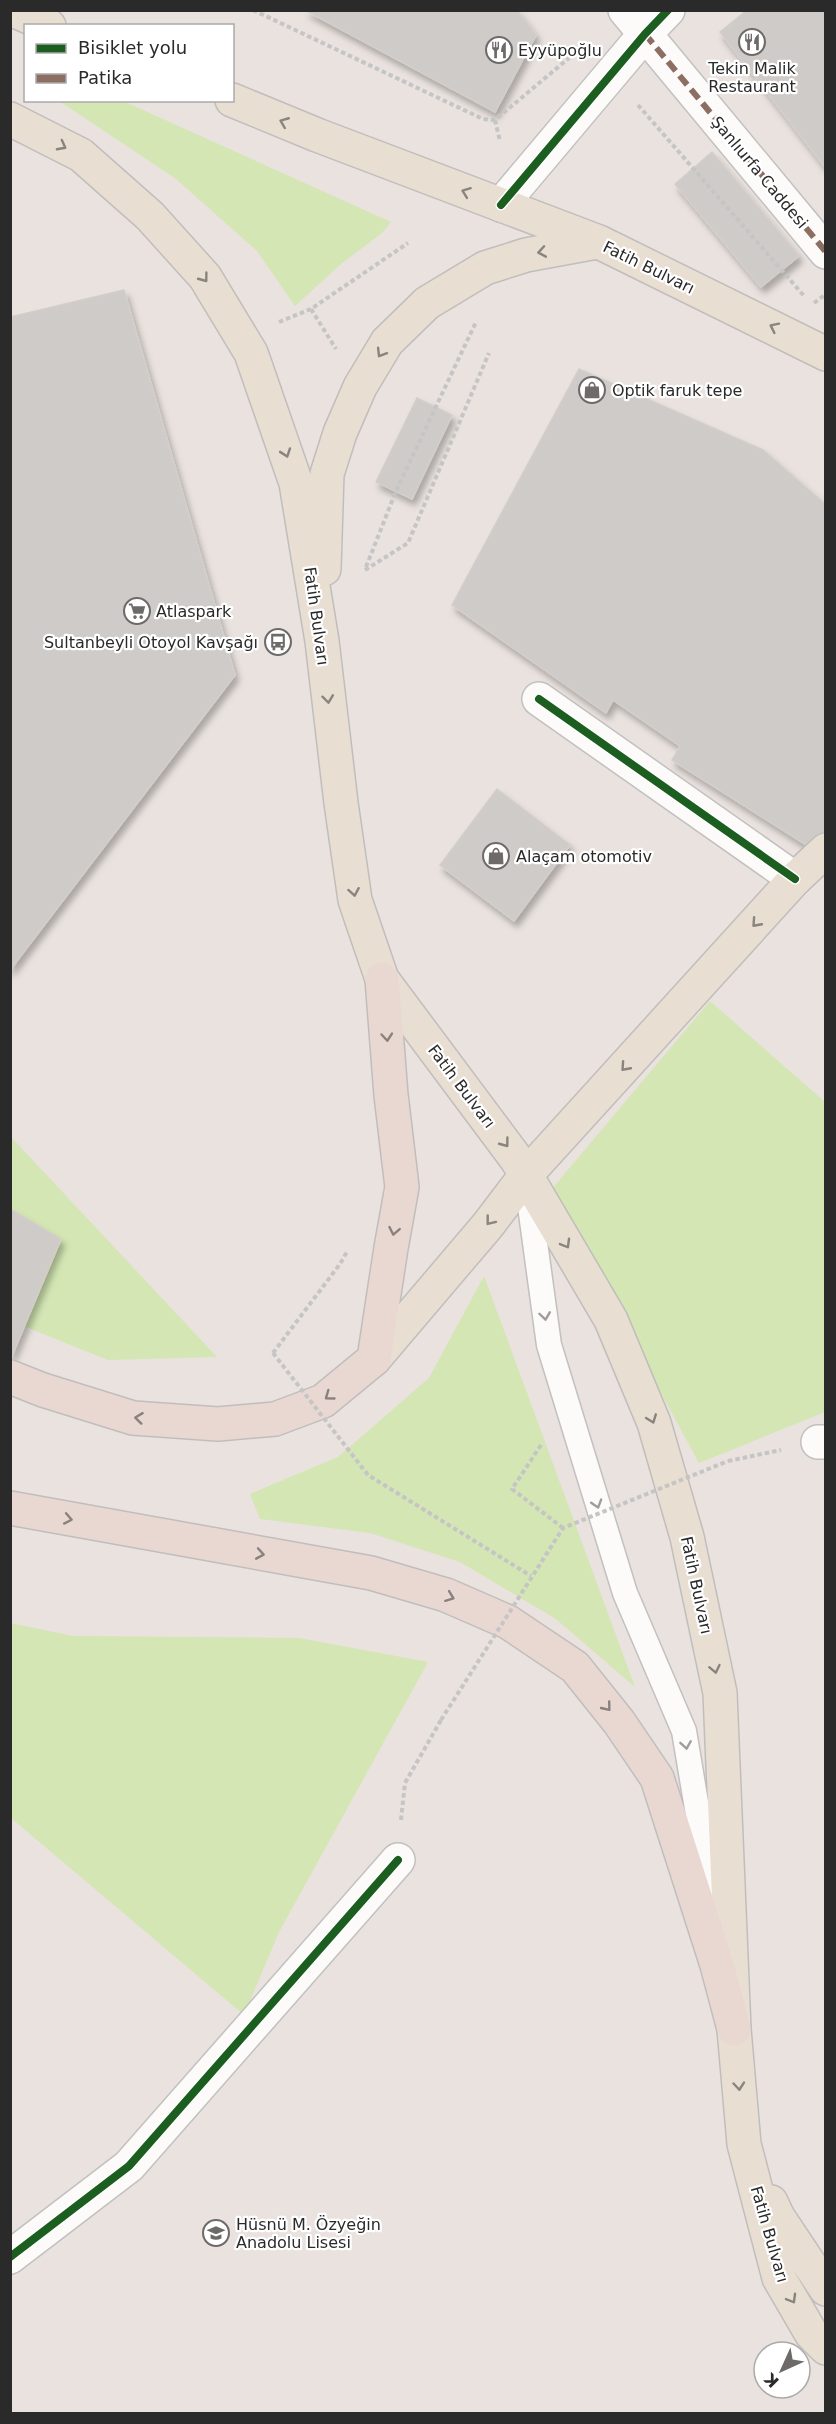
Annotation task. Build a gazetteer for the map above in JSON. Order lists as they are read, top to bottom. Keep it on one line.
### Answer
{"streets":{"main road":["Fatih Bulvarı"],"street":["Şanlıurfa Caddesi"]},"places":{"restaurant":["Tekin Malik Restaurant","Eyyüpoğlu"],"shop":["Optik faruk tepe","Alaçam otomotiv"],"supermarket":["Atlaspark"],"bus stop":["Sultanbeyli Otoyol Kavşağı"],"school or university":["Hüsnü M. Özyeğin Anadolu Lisesi"]},"legend":["Bisiklet yolu","Patika"],"north":"bottom left"}
